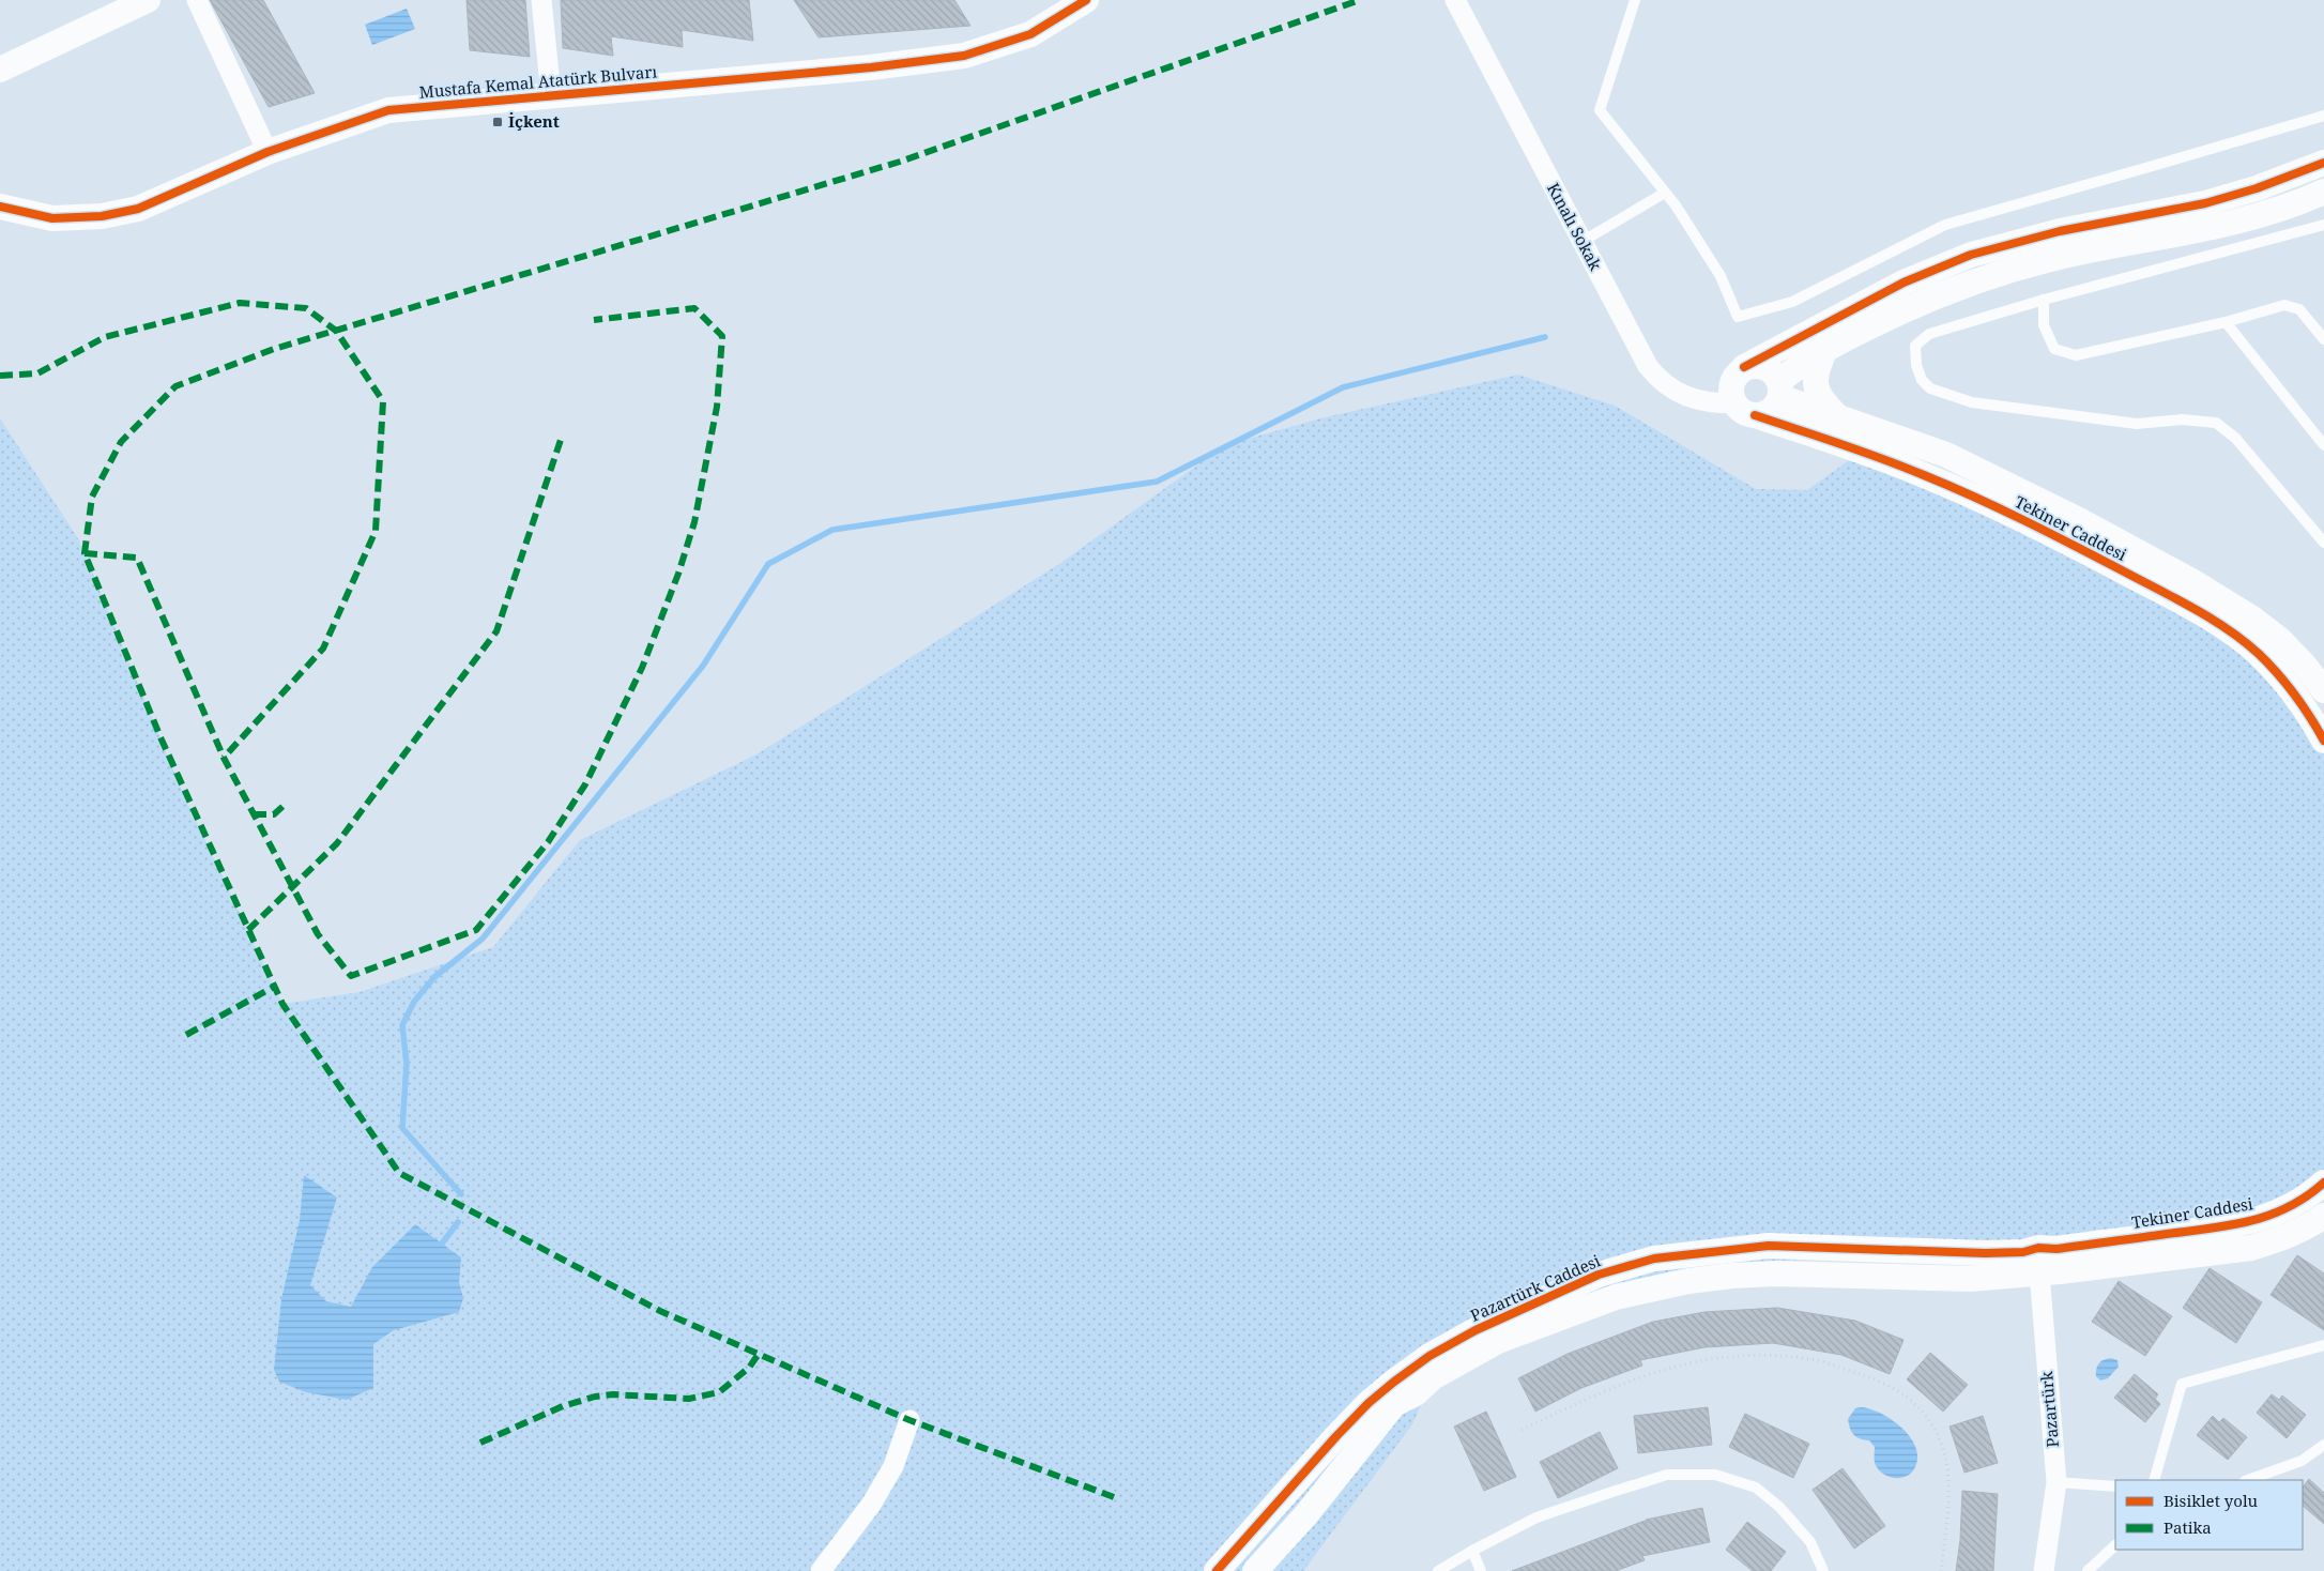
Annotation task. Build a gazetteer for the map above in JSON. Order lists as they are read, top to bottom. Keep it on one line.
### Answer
{"streets":{"street":["Mustafa Kemal Atatürk Bulvarı","Kınalı Sokak","Tekiner Caddesi","Pazartürk Caddesi","Pazartürk"]},"crossings":[["Kınalı Sokak","Tekiner Caddesi"],["Tekiner Caddesi","Pazartürk Caddesi"],["Tekiner Caddesi","Pazartürk"],["Pazartürk Caddesi","Pazartürk"]],"places":{"transit":["İçkent"]},"legend":["Bisiklet yolu","Patika"]}
